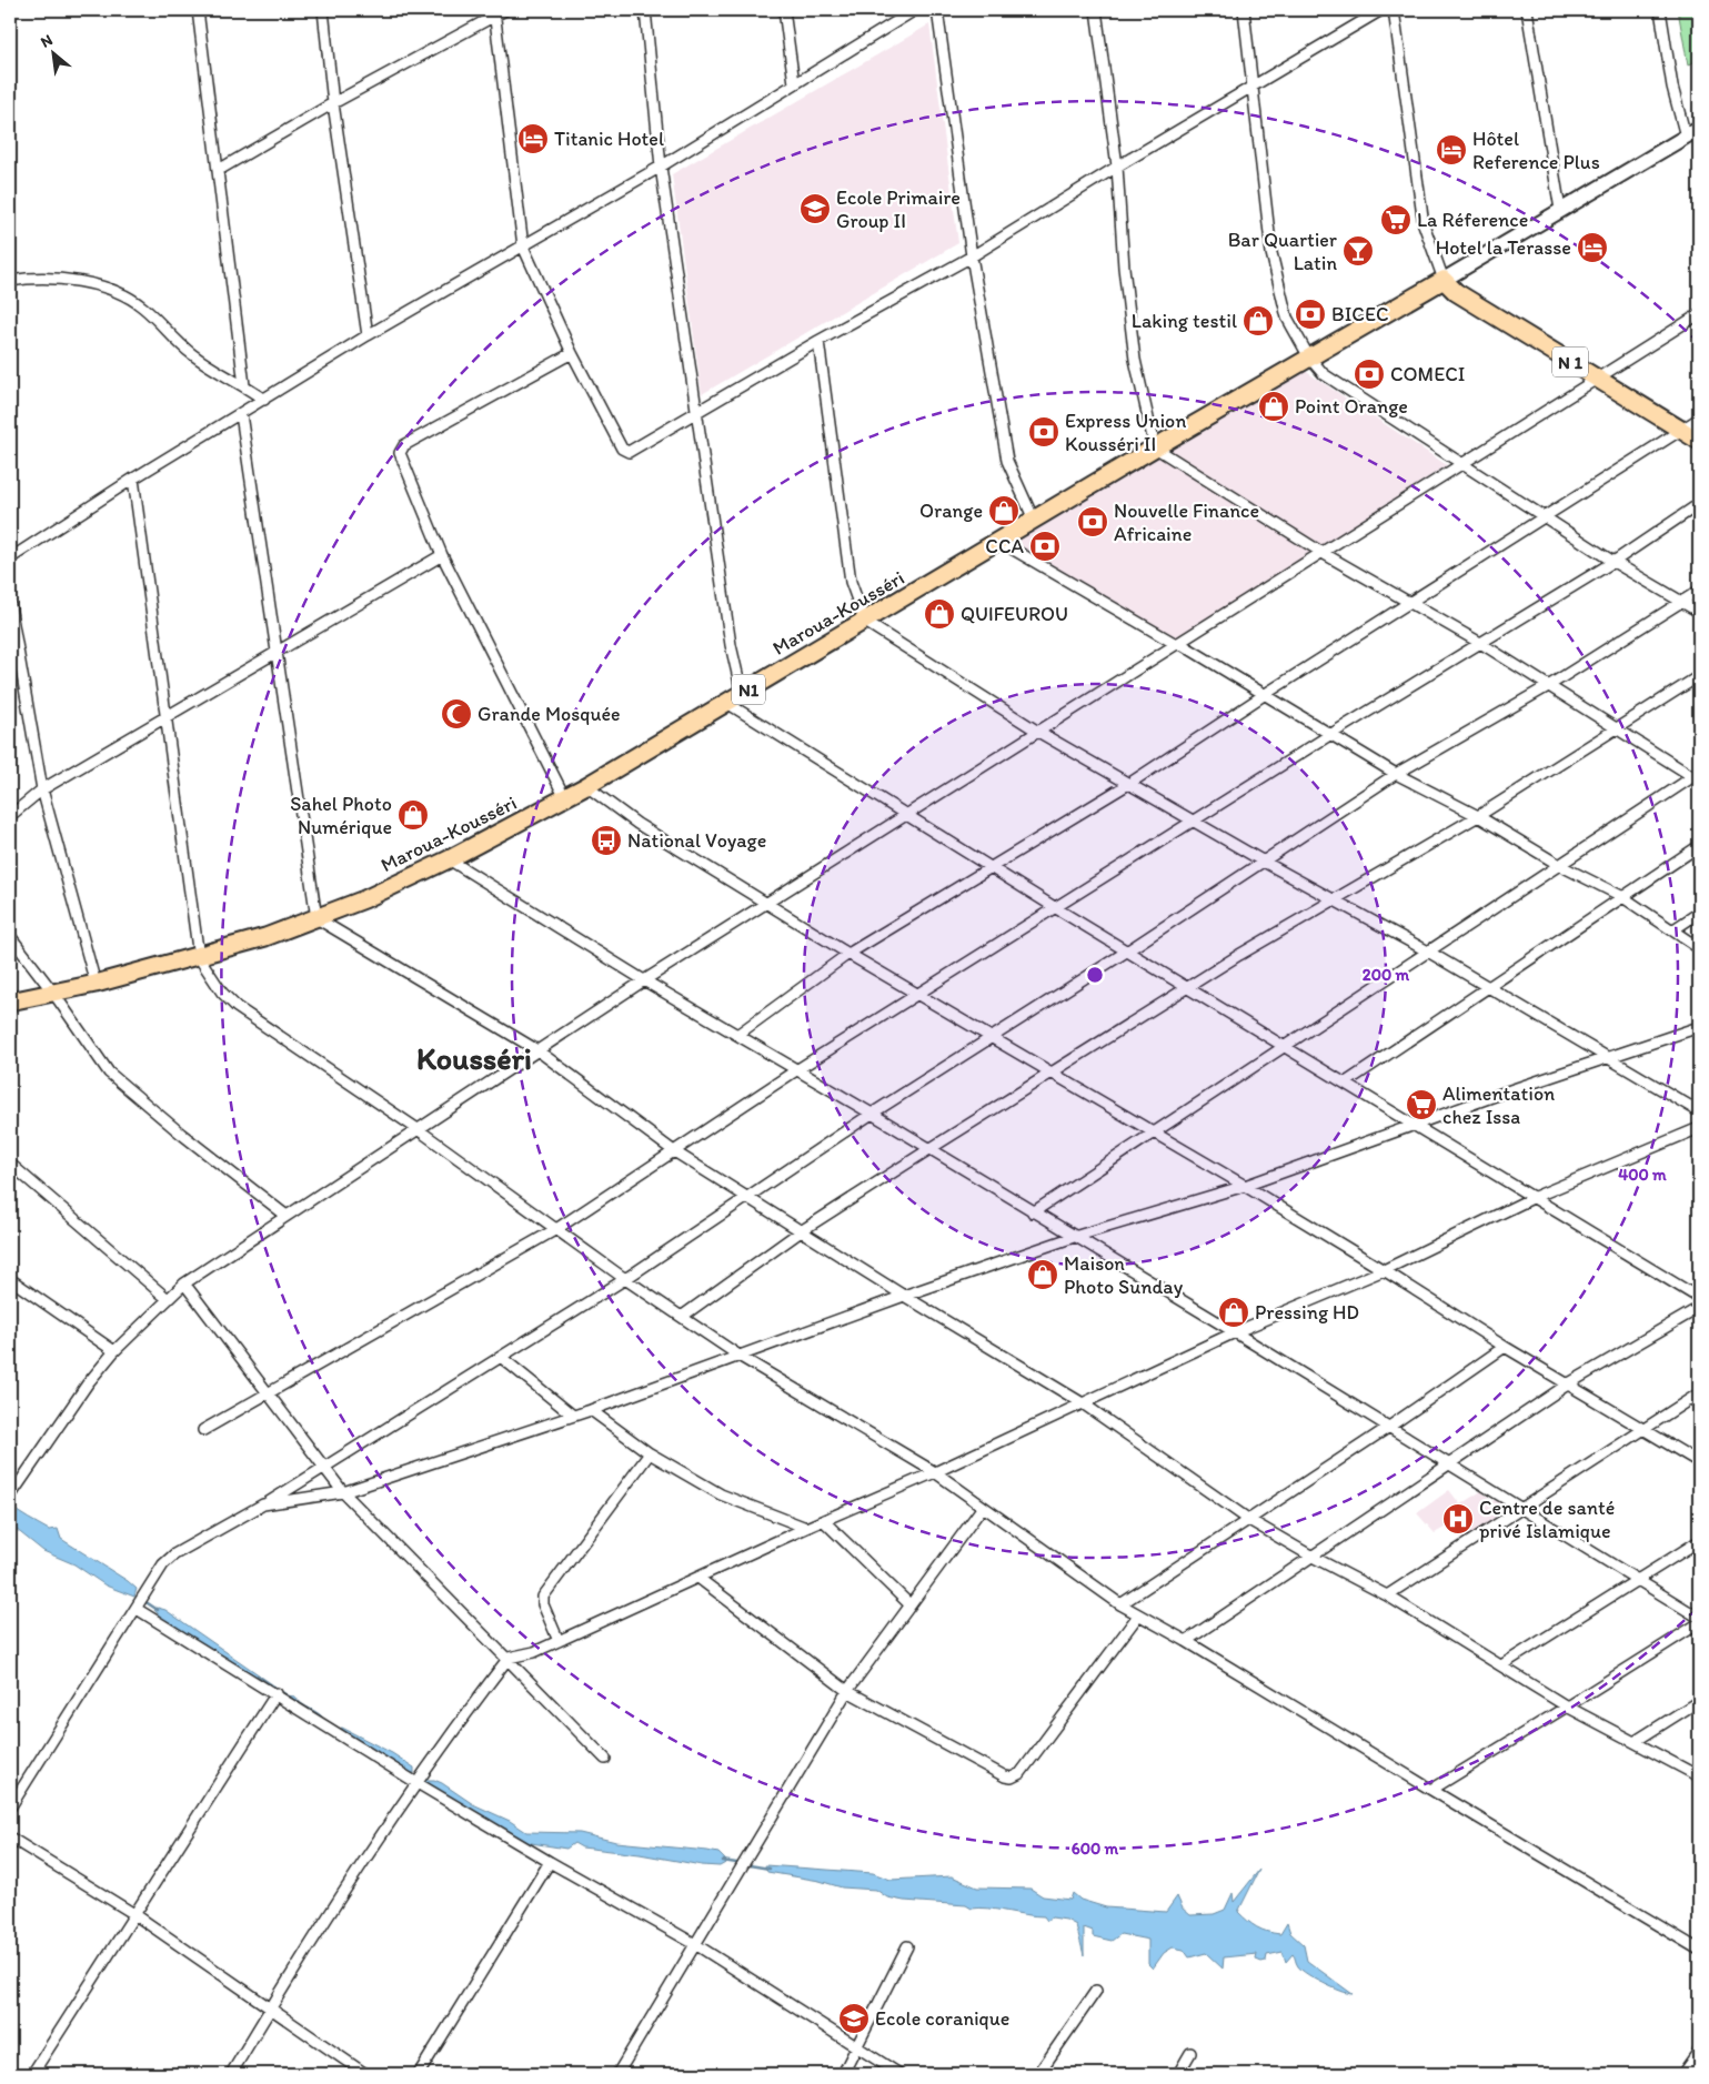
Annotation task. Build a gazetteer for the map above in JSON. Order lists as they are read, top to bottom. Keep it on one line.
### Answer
{"streets":{"highway":["N 1","Maroua-Kousséri","N1"]},"crossings":[["N 1","Maroua-Kousséri"]],"districts":["Kousséri"],"places":{"hotel":["Titanic Hotel","Hôtel Reference Plus","Hotel la Terasse"],"school or university":["Ecole Primaire Group II","Ecole coranique"],"supermarket":["La Réference","Alimentation chez Issa"],"bar":["Bar Quartier Latin"],"bank":["BICEC","COMECI","Express Union Kousséri II","Nouvelle Finance Africaine","CCA"],"shop":["Laking testil","Point Orange","Orange","QUIFEUROU","Sahel Photo Numérique","Maison Photo Sunday","Pressing HD"],"mosque":["Grande Mosquée"],"bus stop":["National Voyage"],"hospital":["Centre de santé privé Islamique"]},"north":"top left","rings":["200 m","400 m","600 m"]}
